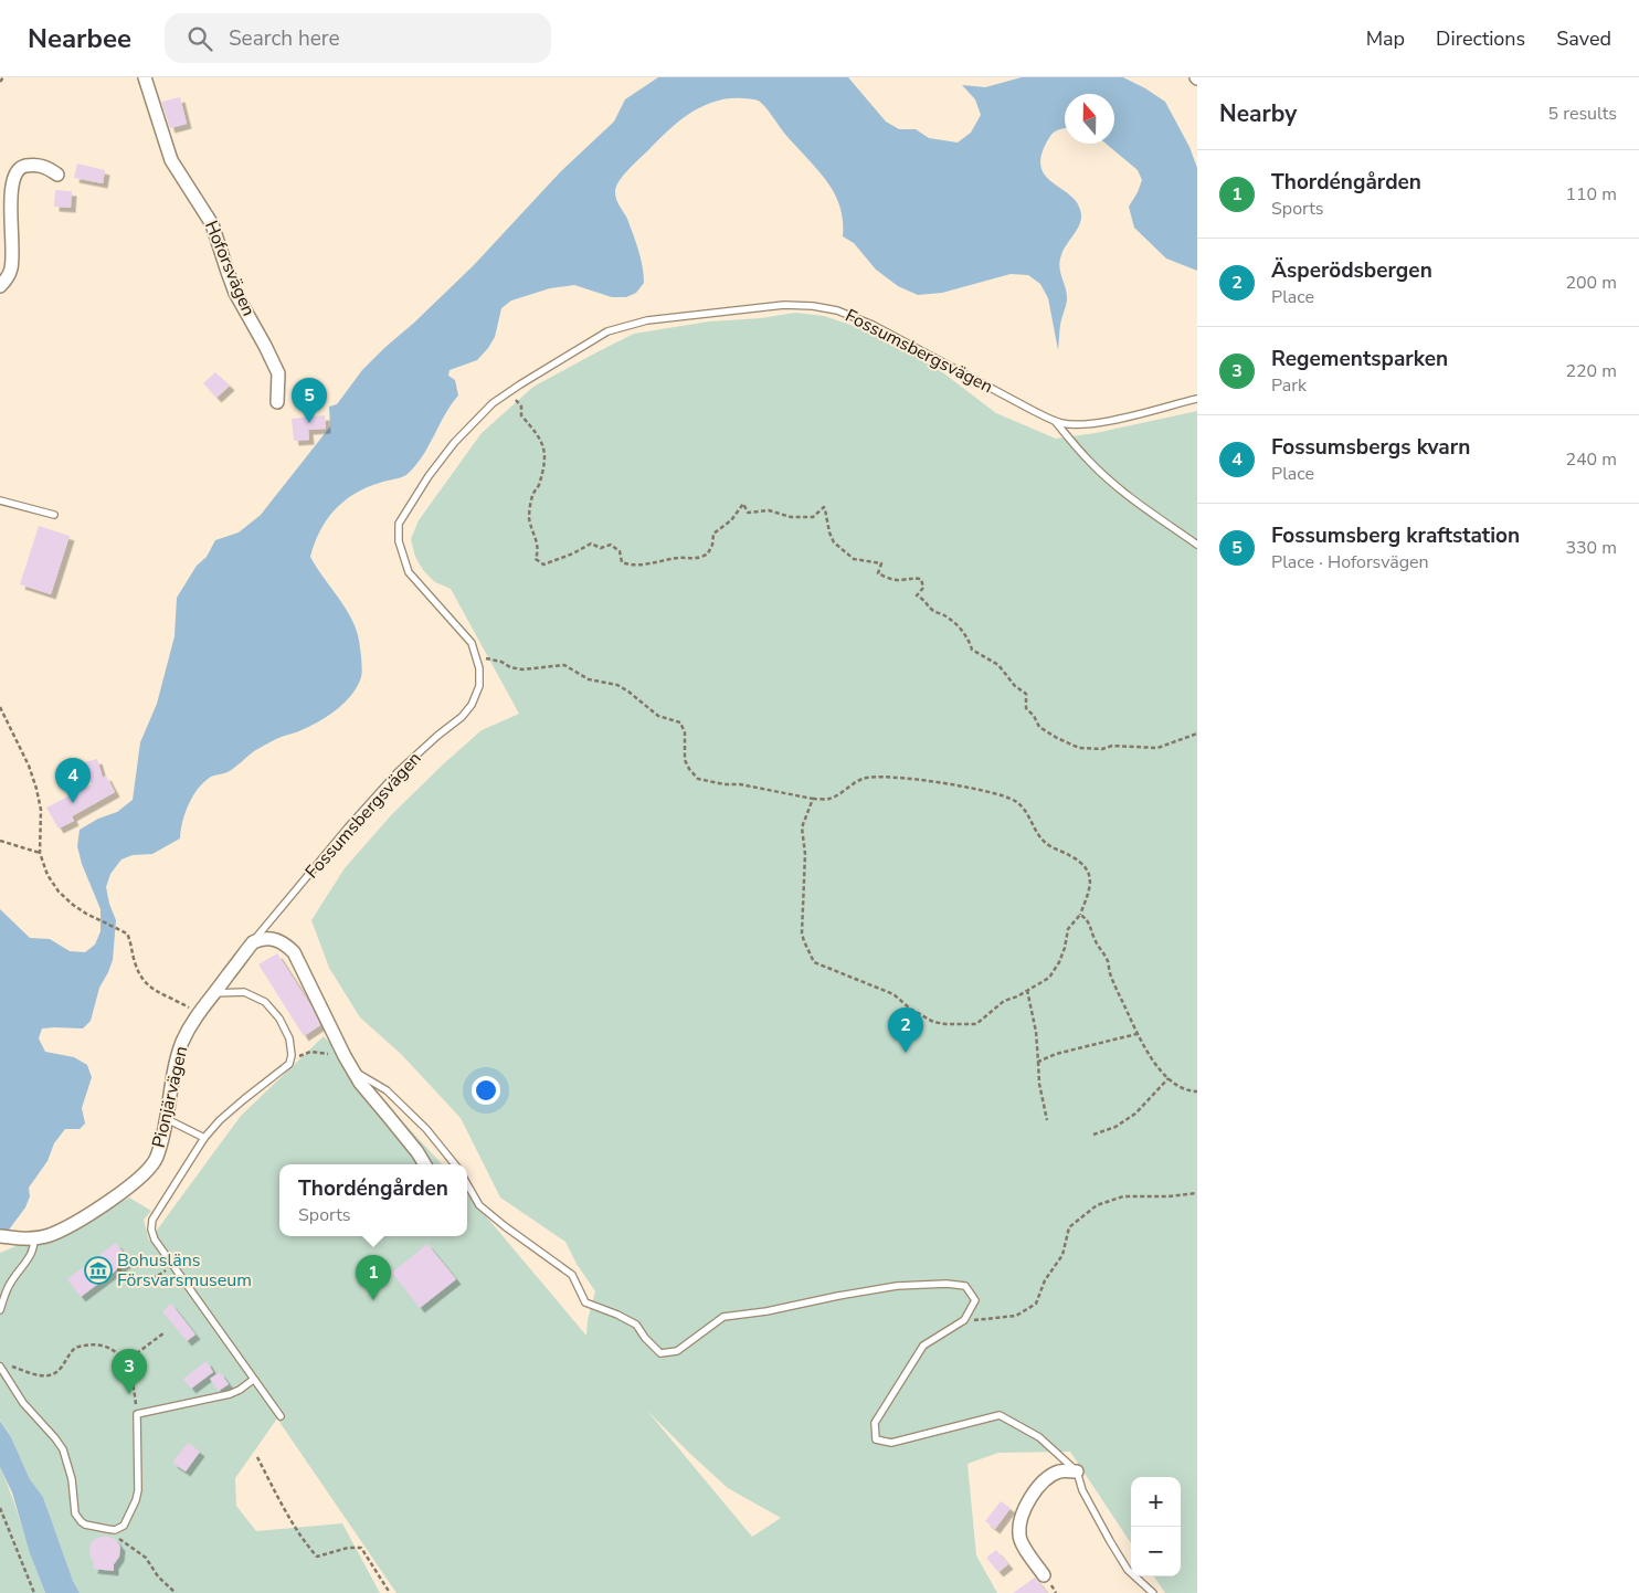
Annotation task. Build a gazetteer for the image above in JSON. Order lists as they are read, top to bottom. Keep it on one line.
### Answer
{"streets":{"street":["Hoforsvägen","Pionjärvägen"],"lane":["Fossumsbergsvägen"]},"crossings":[["Fossumsbergsvägen","Pionjärvägen"]],"places":{"museum":["Bohusläns Försvarsmuseum"]},"north":"top","page":{"header":"Nearbee","search":"Search here","nav":["Map","Directions","Saved"],"heading":["Nearby","5 results"],"list":[{"mark":"1","name":"Thordéngården","note":"Sports","value":"110 m"},{"mark":"2","name":"Äsperödsbergen","note":"Place","value":"200 m"},{"mark":"3","name":"Regementsparken","note":"Park","value":"220 m"},{"mark":"4","name":"Fossumsbergs kvarn","note":"Place","value":"240 m"},{"mark":"5","name":"Fossumsberg kraftstation","note":"Place · Hoforsvägen","value":"330 m"}],"pins":["5","4","2","1","3"],"popup":["Thordéngården","Sports"],"map_buttons":["+","−"]}}
